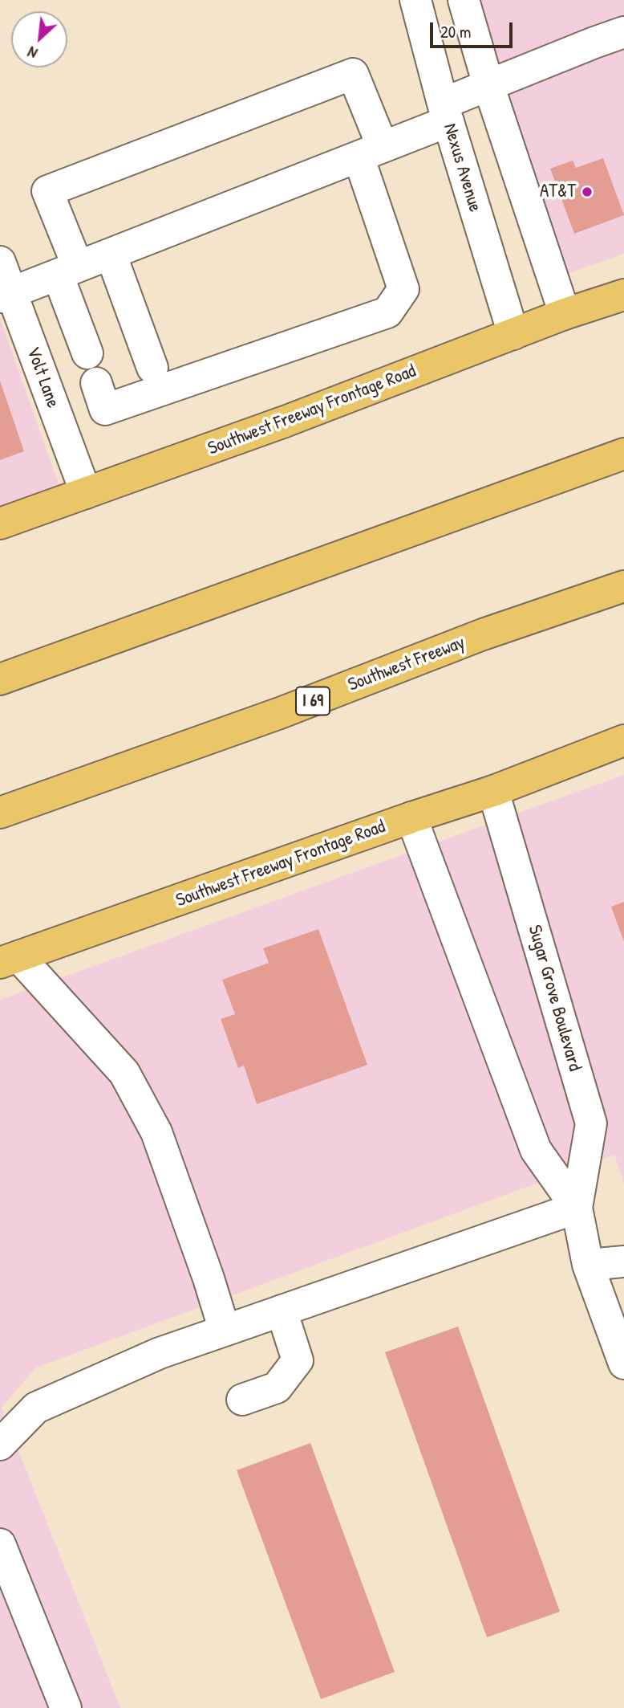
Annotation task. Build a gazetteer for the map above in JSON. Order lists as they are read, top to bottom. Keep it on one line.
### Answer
{"streets":{"main road":["Southwest Freeway Frontage Road","Southwest Freeway","I 69"],"street":["Nexus Avenue","Volt Lane","Sugar Grove Boulevard"]},"crossings":[["Nexus Avenue","Southwest Freeway Frontage Road"],["Volt Lane","Southwest Freeway Frontage Road"],["Southwest Freeway Frontage Road","Sugar Grove Boulevard"]],"places":["AT&T"],"scale_bar":"20 m","north":"bottom left"}
